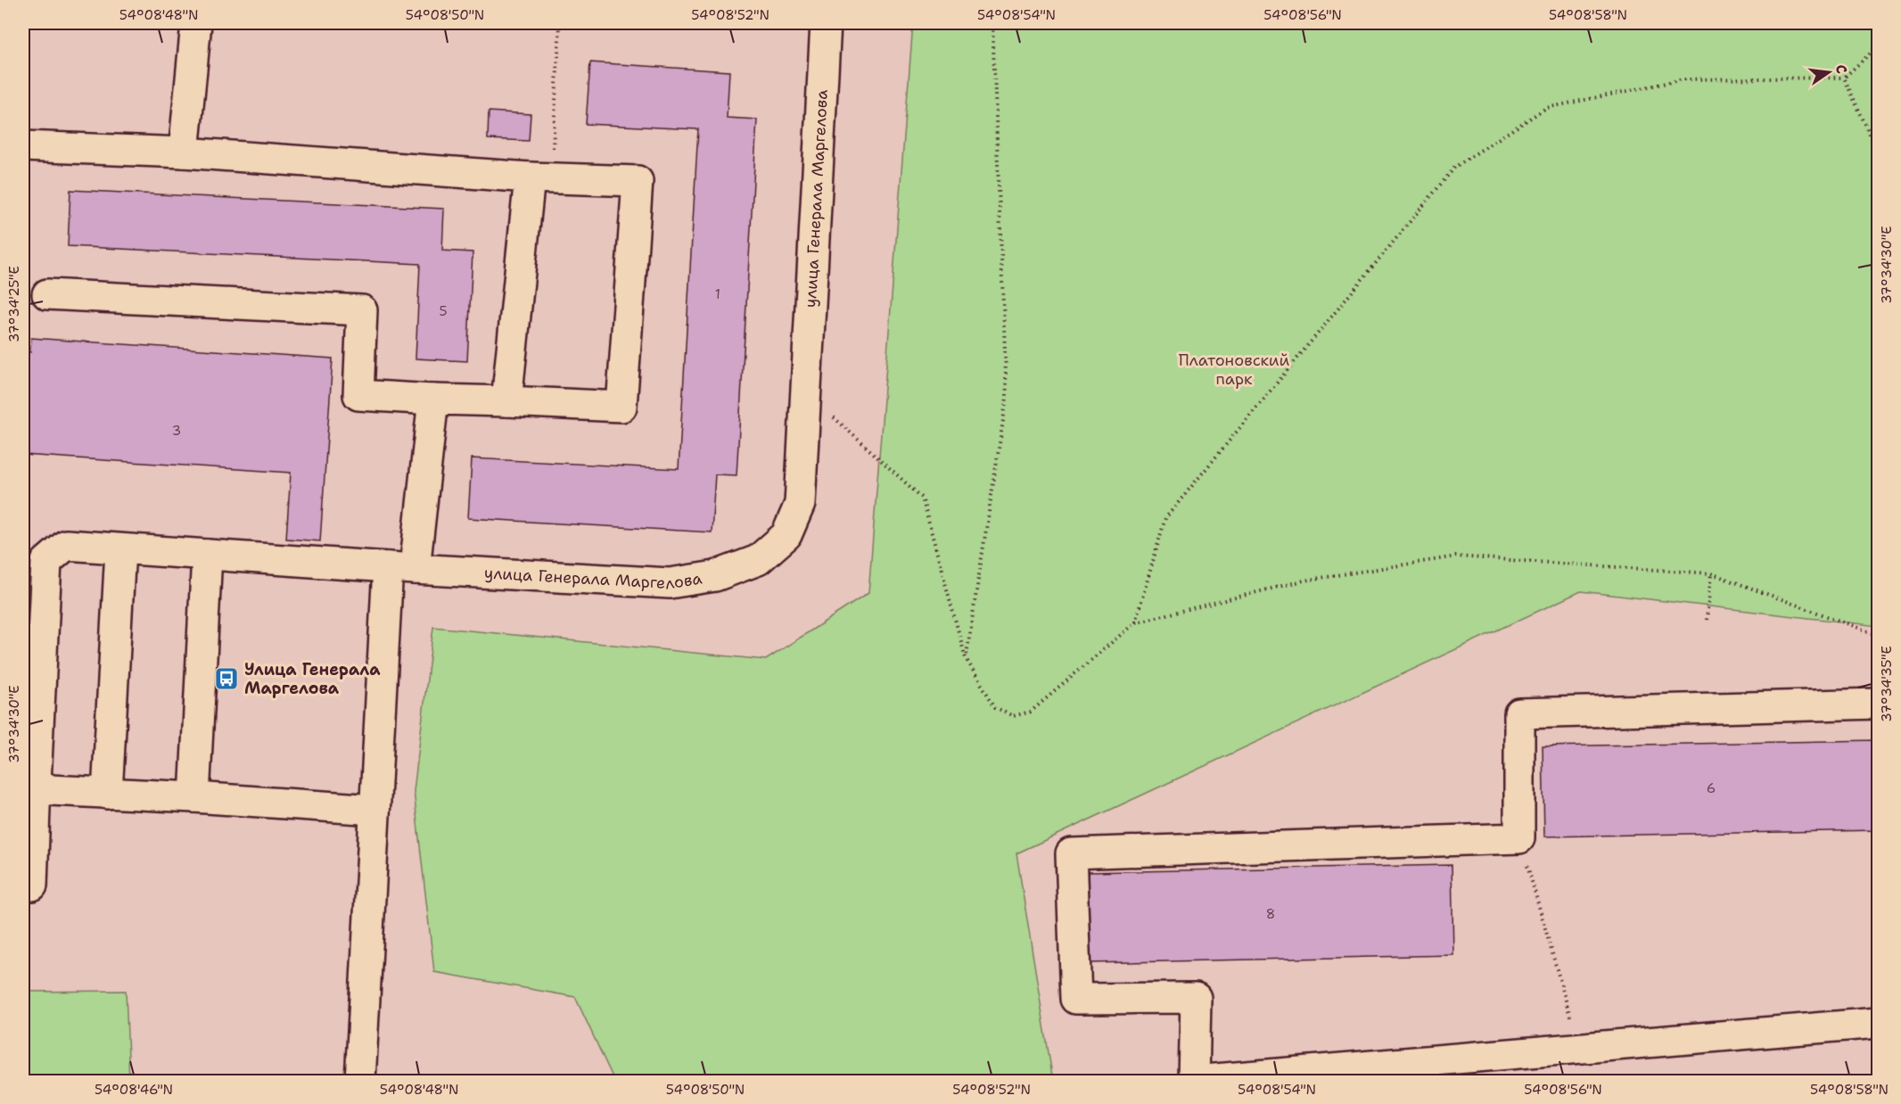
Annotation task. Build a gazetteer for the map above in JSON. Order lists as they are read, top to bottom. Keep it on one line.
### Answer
{"streets":{"street":["улица Генерала Маргелова"]},"parks":["Платоновский парк"],"places":{"bus stop":["Улица Генерала Маргелова"]},"house_numbers":["1","5","3","6","8"],"north":"right","coordinates":["54°08'48\"N","54°08'50\"N","54°08'52\"N","54°08'54\"N","54°08'56\"N","54°08'58\"N","37°34'30\"E","37°34'25\"E","37°34'35\"E","54°08'46\"N"]}
